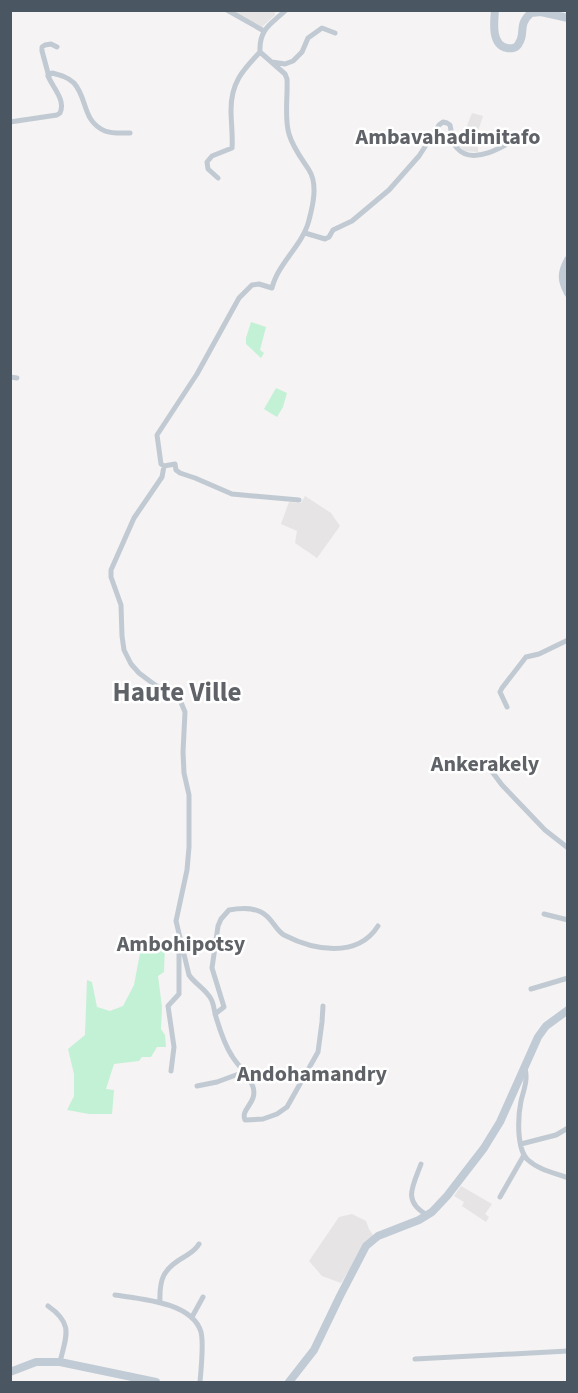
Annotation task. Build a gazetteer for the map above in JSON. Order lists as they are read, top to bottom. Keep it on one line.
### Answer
{"districts":["Ambavahadimitafo","Haute Ville","Ankerakely","Ambohipotsy","Andohamandry"]}
